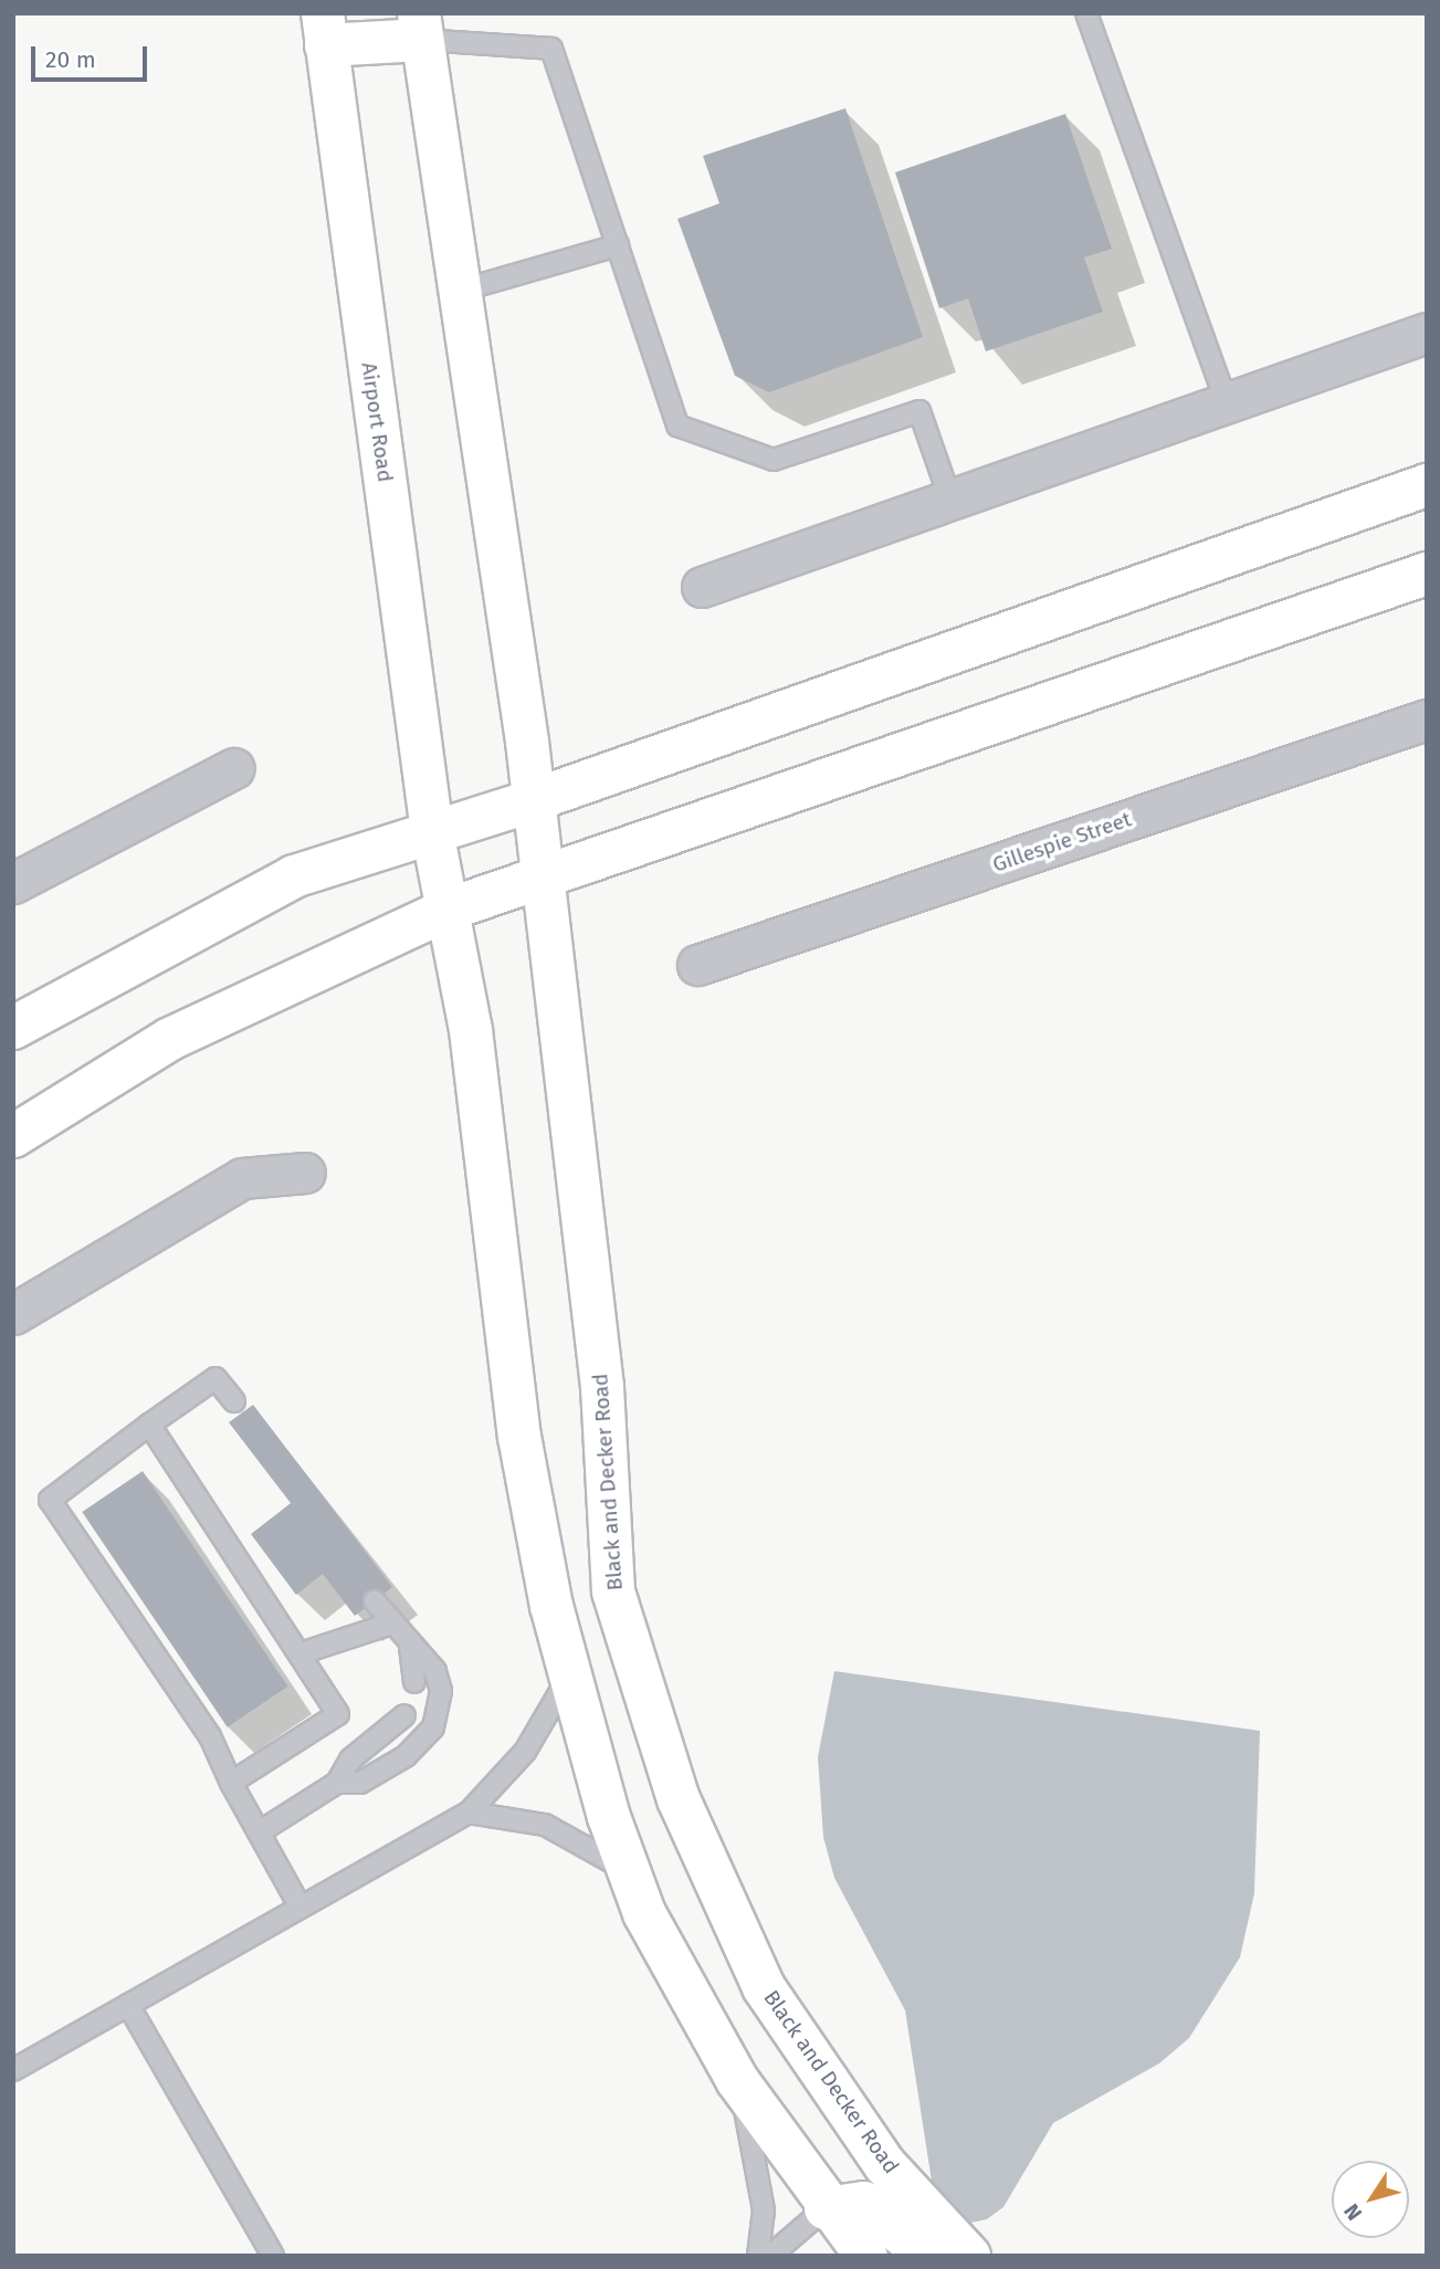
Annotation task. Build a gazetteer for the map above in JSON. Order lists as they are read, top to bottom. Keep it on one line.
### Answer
{"streets":{"main road":["Airport Road","Black and Decker Road"],"street":["Gillespie Street"]},"scale_bar":"20 m","north":"bottom left"}
